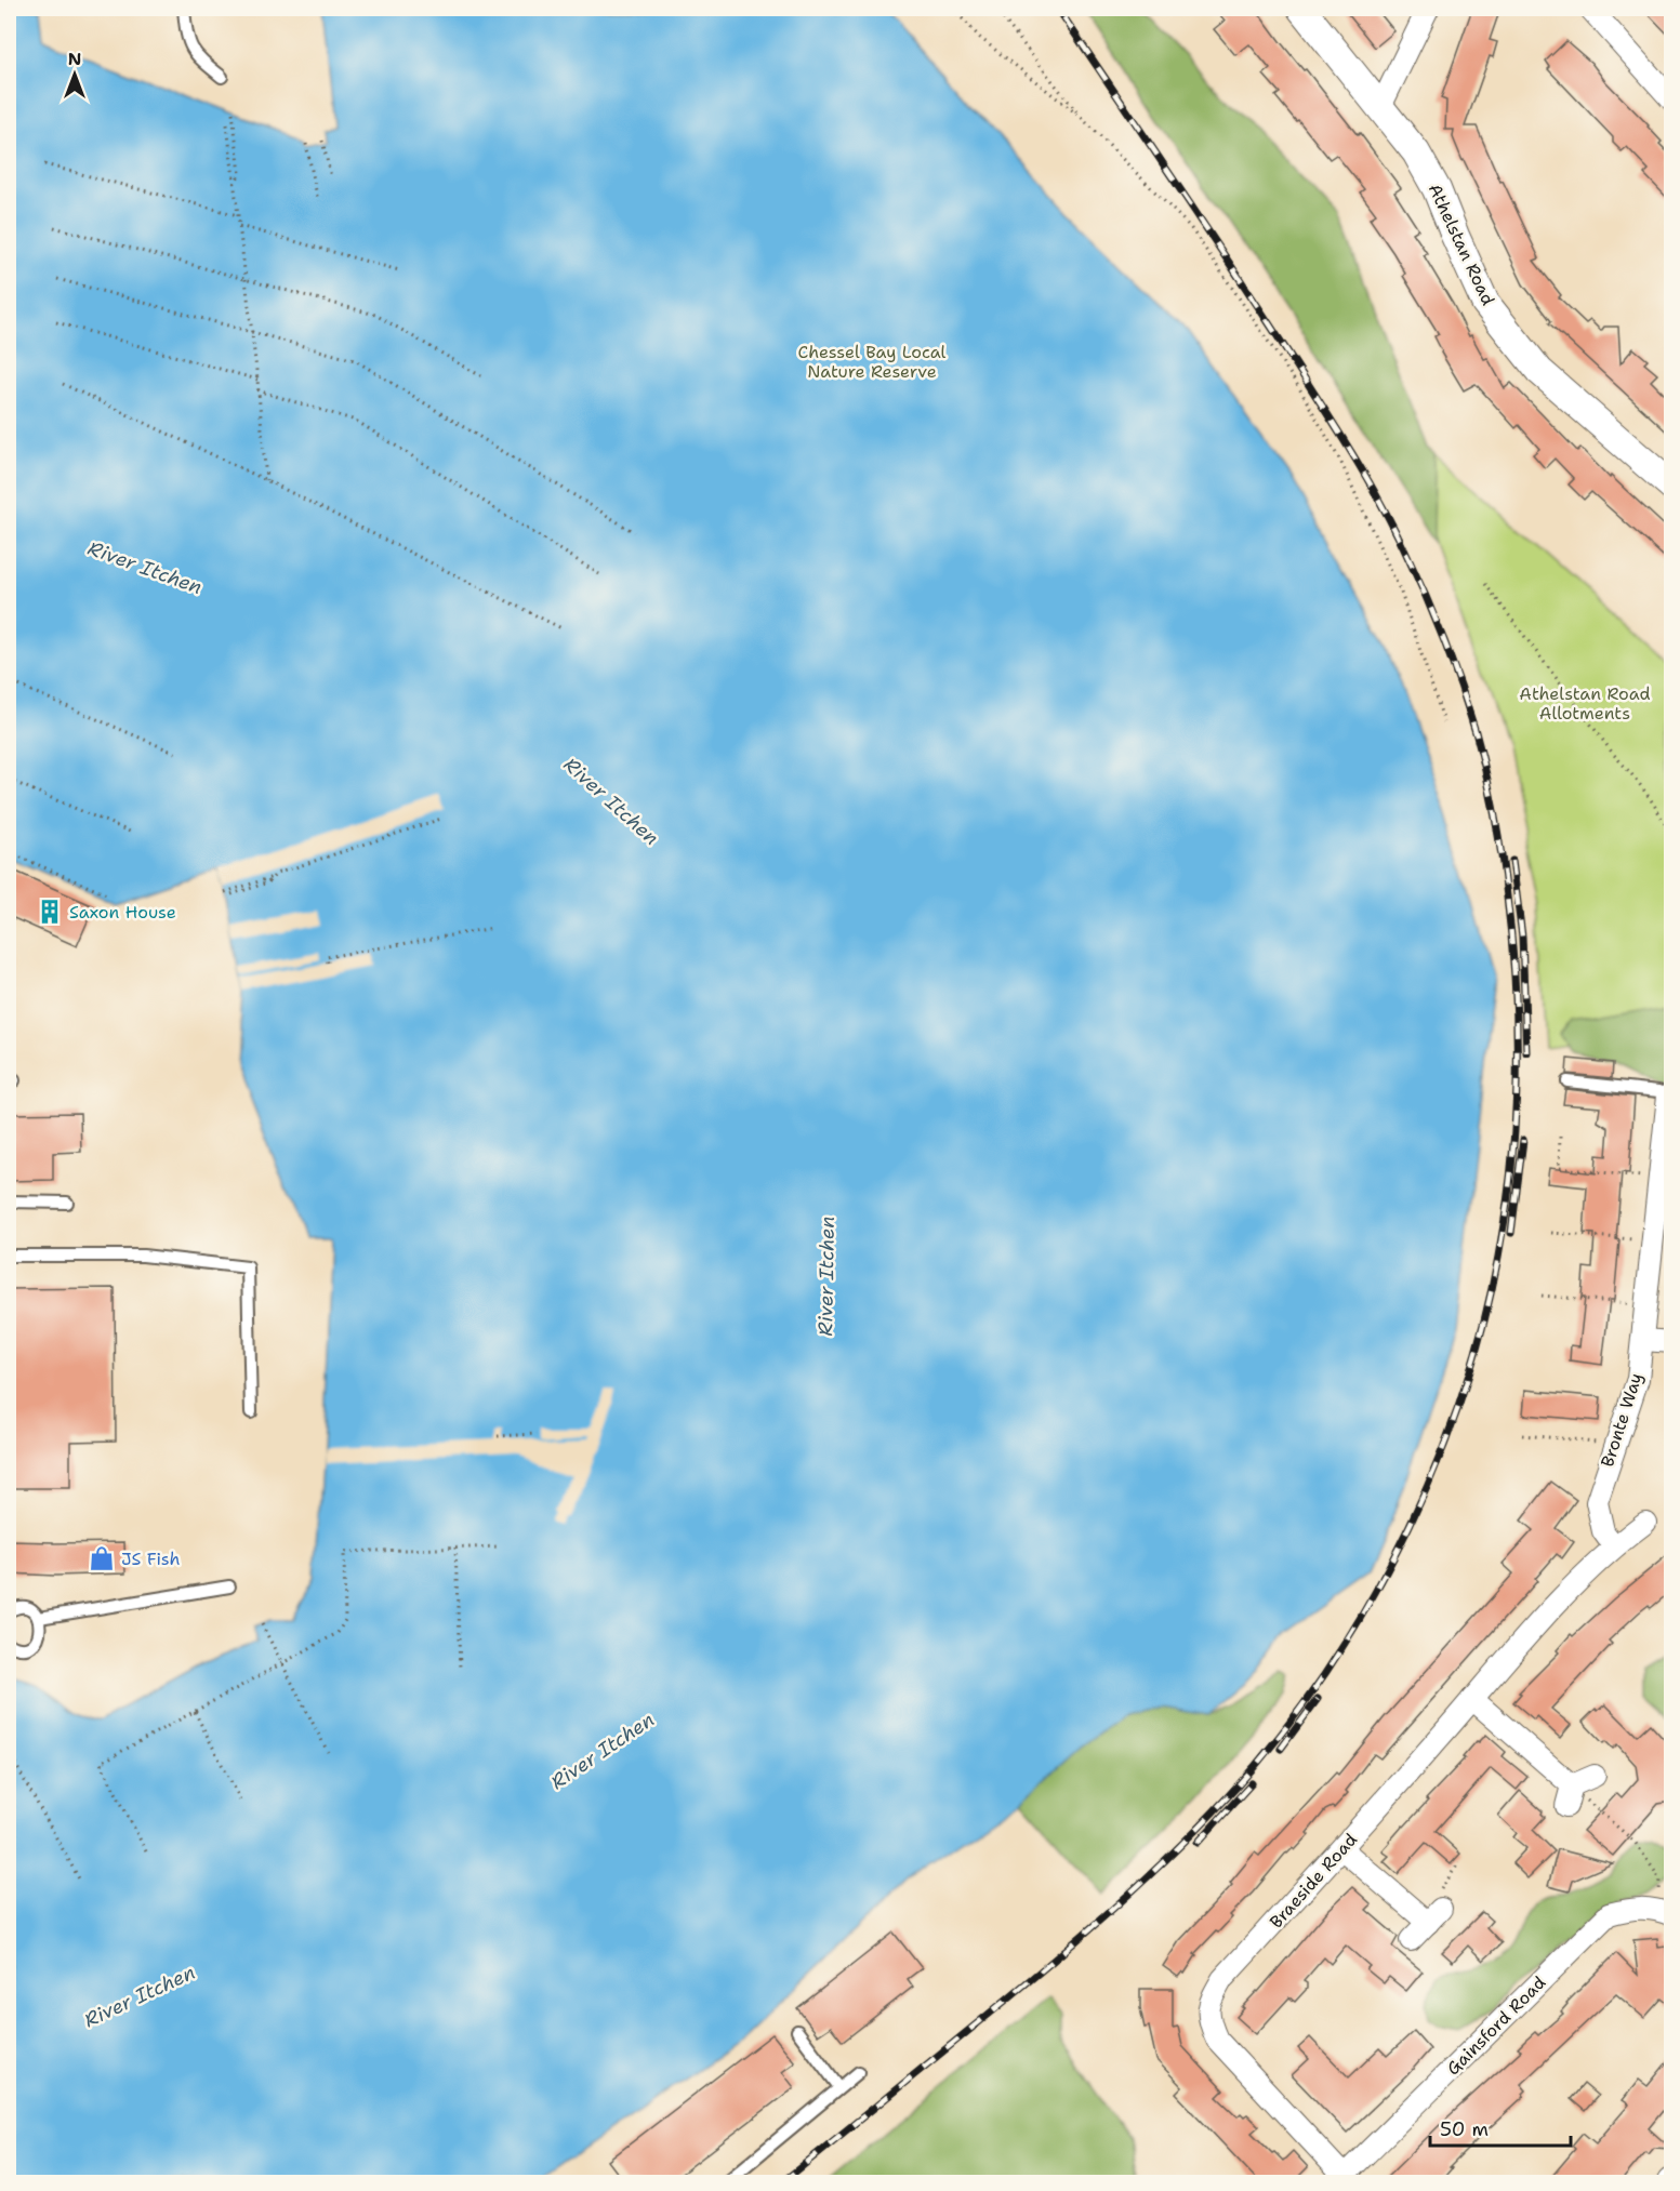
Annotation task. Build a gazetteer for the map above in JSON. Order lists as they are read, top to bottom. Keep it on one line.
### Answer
{"streets":{"street":["Athelstan Road","Bronte Way","Braeside Road","Gainsford Road"]},"crossings":[["Bronte Way","Braeside Road"],["Braeside Road","Gainsford Road"]],"water":["River Itchen"],"parks":["Chessel Bay Local Nature Reserve","Athelstan Road Allotments"],"places":{"building":["Saxon House"],"shop":["JS Fish"]},"scale_bar":"50 m","north":"top"}
